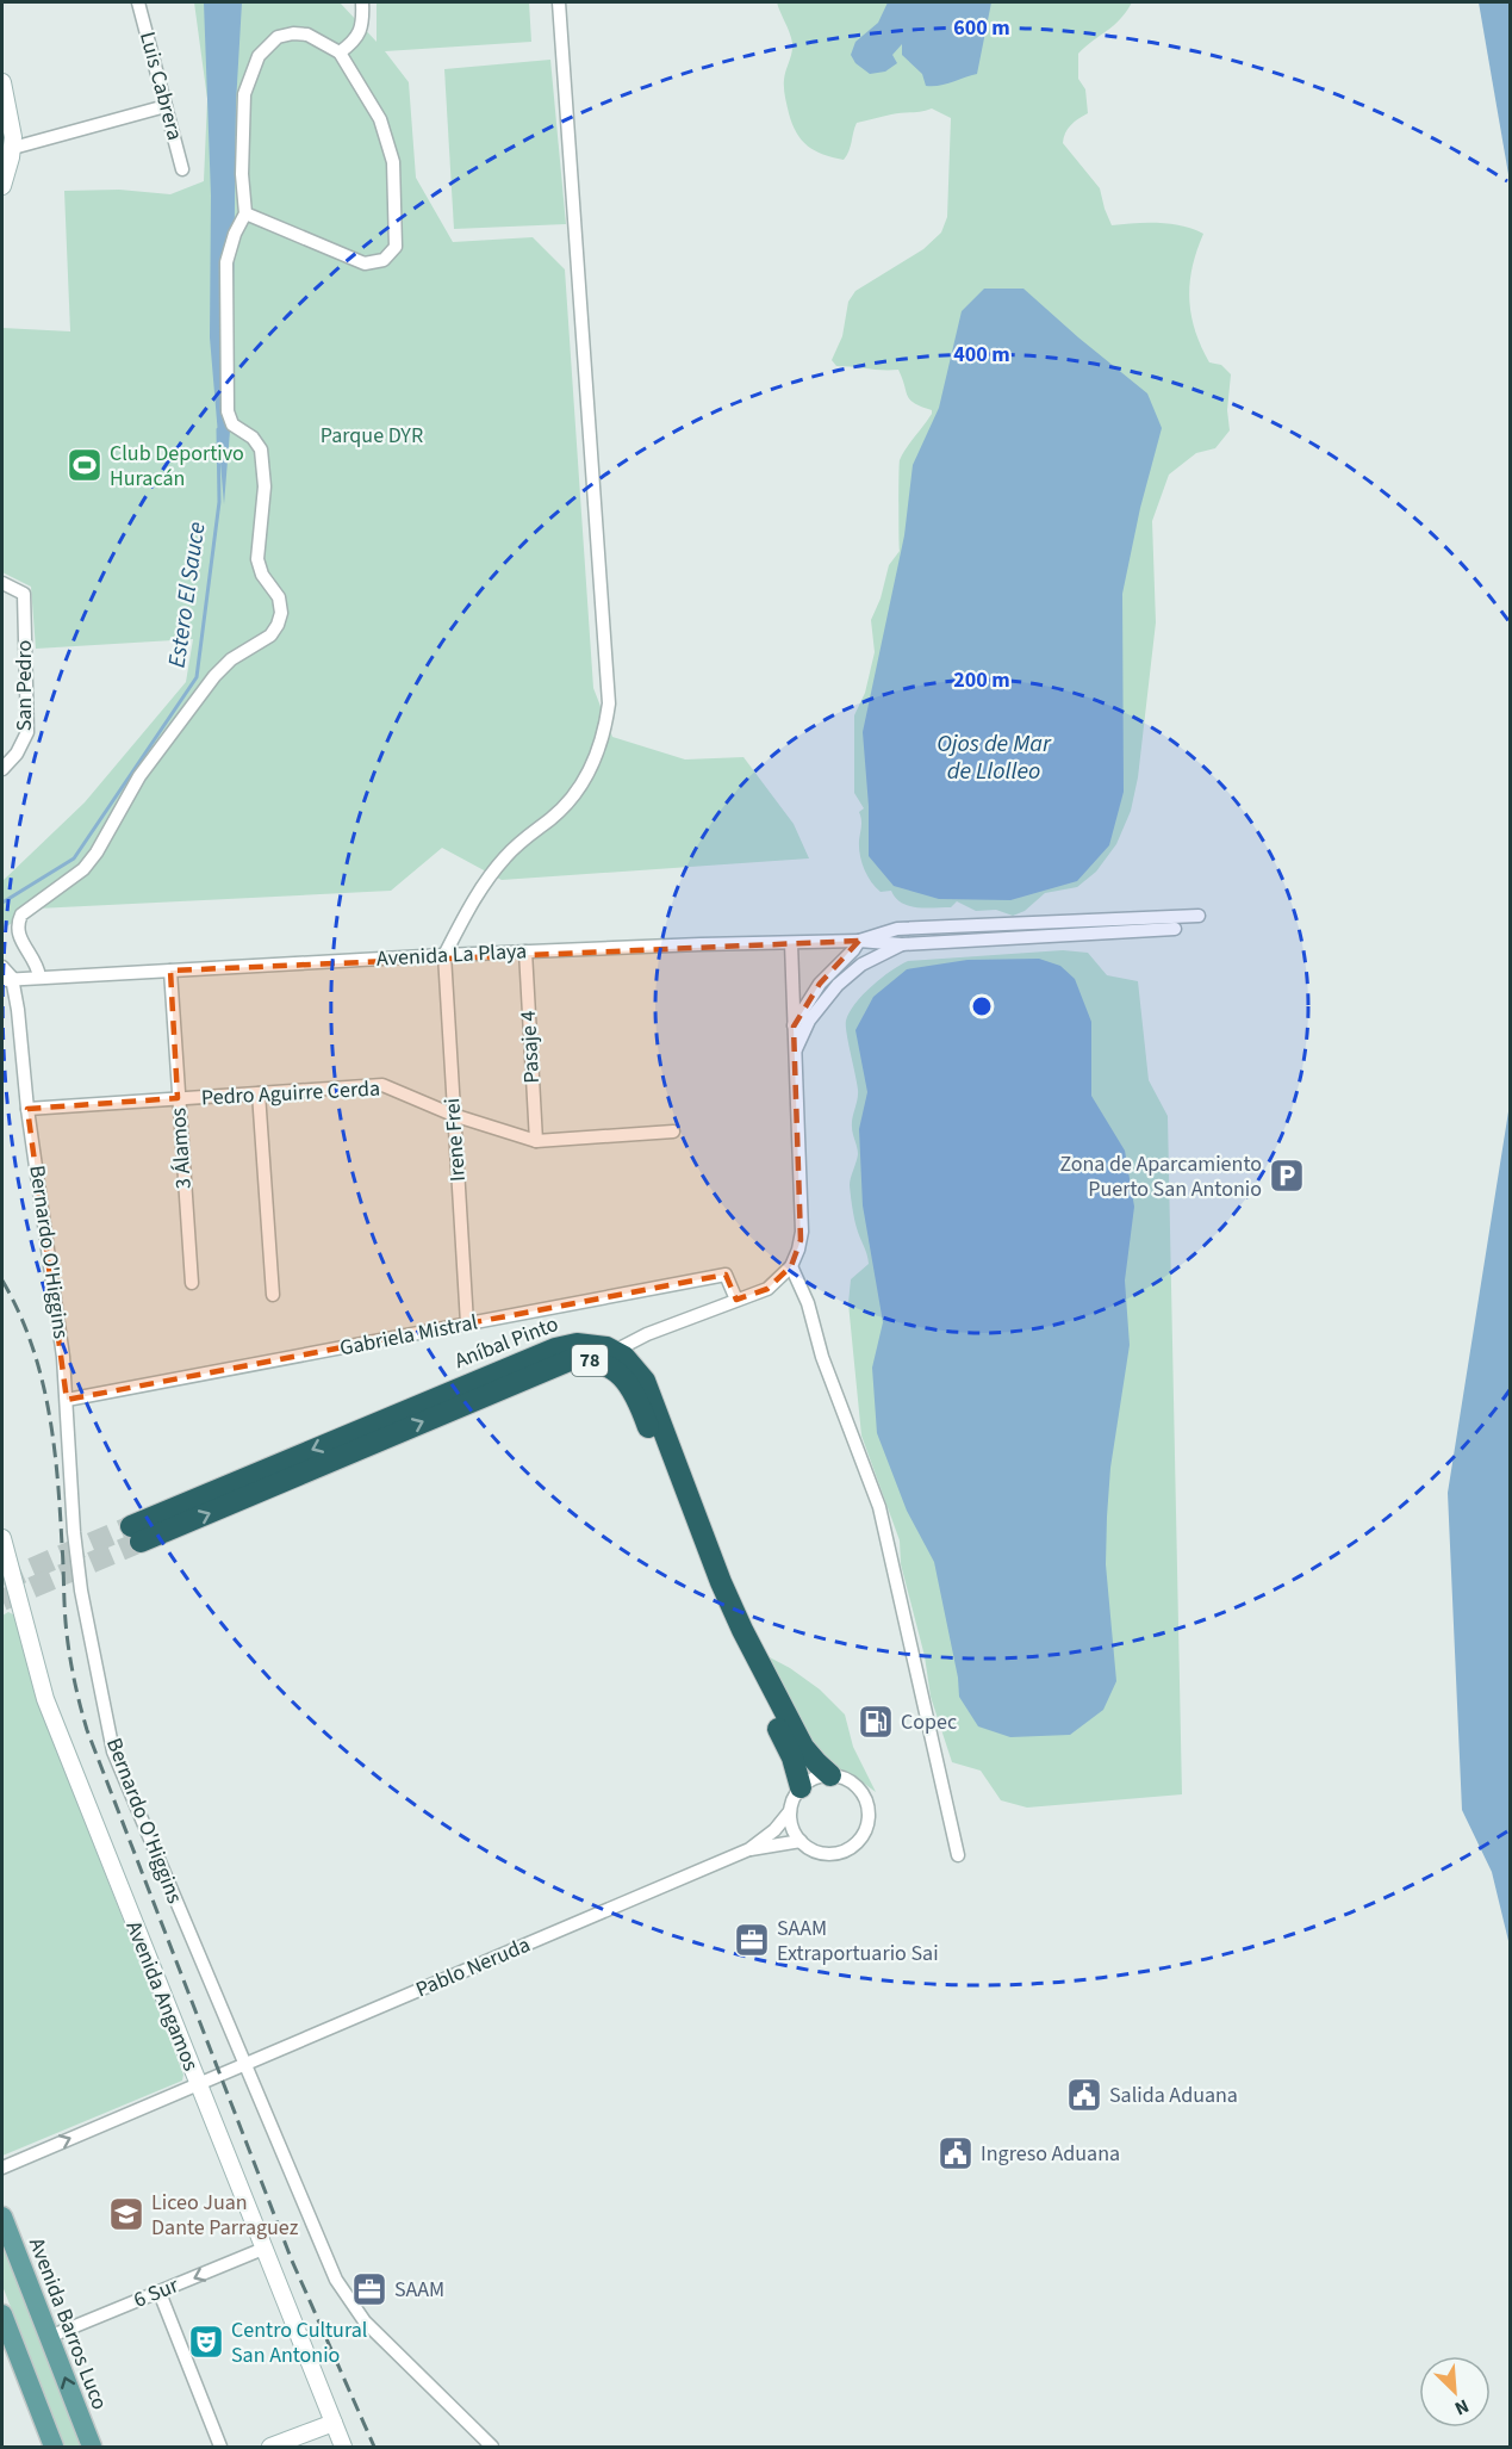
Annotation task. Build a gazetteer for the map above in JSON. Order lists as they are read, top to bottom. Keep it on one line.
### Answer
{"streets":{"highway":["Aníbal Pinto","78"],"main road":["Avenida Barros Luco"],"street":["Luis Cabrera","San Pedro","Avenida La Playa","Pasaje 4","Pedro Aguirre Cerda","Irene Frei","3 Álamos","Bernardo O'Higgins","Gabriela Mistral","Pablo Neruda","Avenida Angamos","6 Sur"]},"crossings":[["Avenida La Playa","Pasaje 4"],["Avenida La Playa","Irene Frei"],["Avenida La Playa","3 Álamos"],["Avenida La Playa","Bernardo O'Higgins"],["Pasaje 4","Pedro Aguirre Cerda"],["Pedro Aguirre Cerda","Irene Frei"],["Pedro Aguirre Cerda","3 Álamos"],["Pedro Aguirre Cerda","Bernardo O'Higgins"],["Irene Frei","Gabriela Mistral"],["Bernardo O'Higgins","Gabriela Mistral"],["Bernardo O'Higgins","Pablo Neruda"],["Aníbal Pinto","78"],["Aníbal Pinto","Pablo Neruda"],["78","Pablo Neruda"],["Pablo Neruda","Avenida Angamos"],["Avenida Angamos","6 Sur"],["6 Sur","Avenida Barros Luco"]],"one_way":["6 Sur"],"water":["Estero El Sauce","Ojos de Mar de Llolleo"],"parks":["Parque DYR"],"places":{"sports":["Club Deportivo Huracán"],"parking":["Zona de Aparcamiento Puerto San Antonio"],"fuel station":["Copec"],"office":["SAAM Extraportuario Sai","SAAM"],"public building":["Salida Aduana","Ingreso Aduana"],"school or university":["Liceo Juan Dante Parraguez"],"theatre":["Centro Cultural San Antonio"]},"north":"bottom right","rings":["600 m","400 m","200 m"]}
